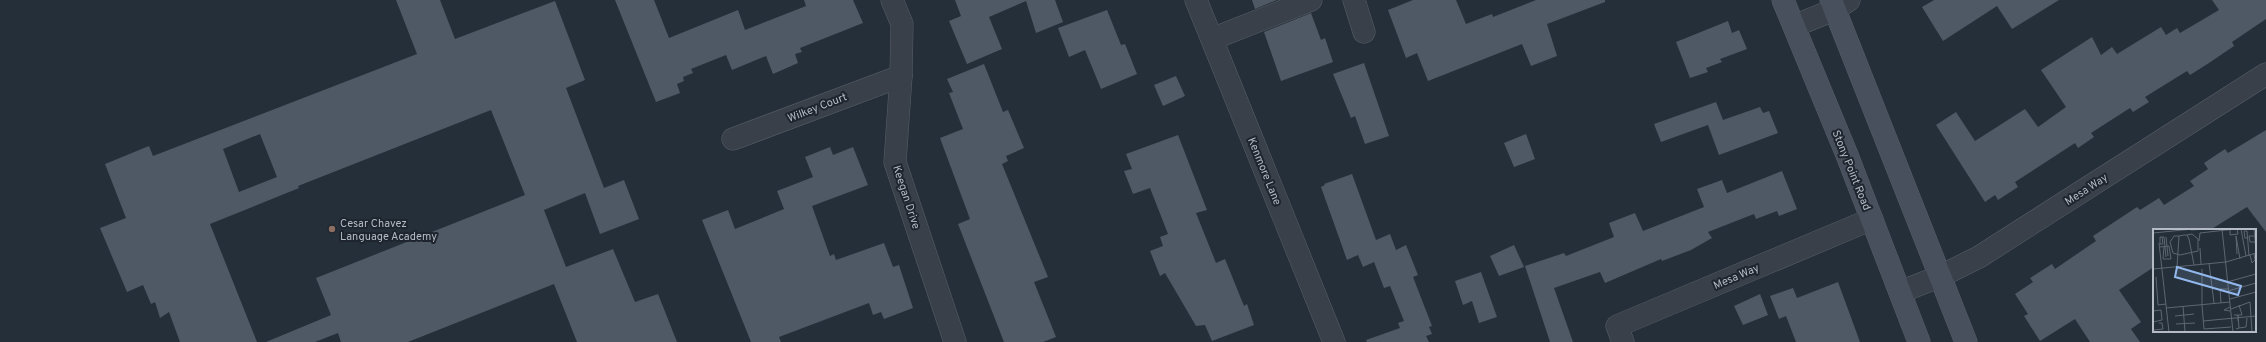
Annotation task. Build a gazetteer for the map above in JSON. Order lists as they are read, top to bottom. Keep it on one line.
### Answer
{"streets":{"main road":["Stony Point Road"],"street":["Wilkey Court","Kenmore Lane","Mesa Way","Keegan Drive"]},"crossings":[["Wilkey Court","Keegan Drive"],["Stony Point Road","Mesa Way"]],"places":["Cesar Chavez Language Academy"]}
